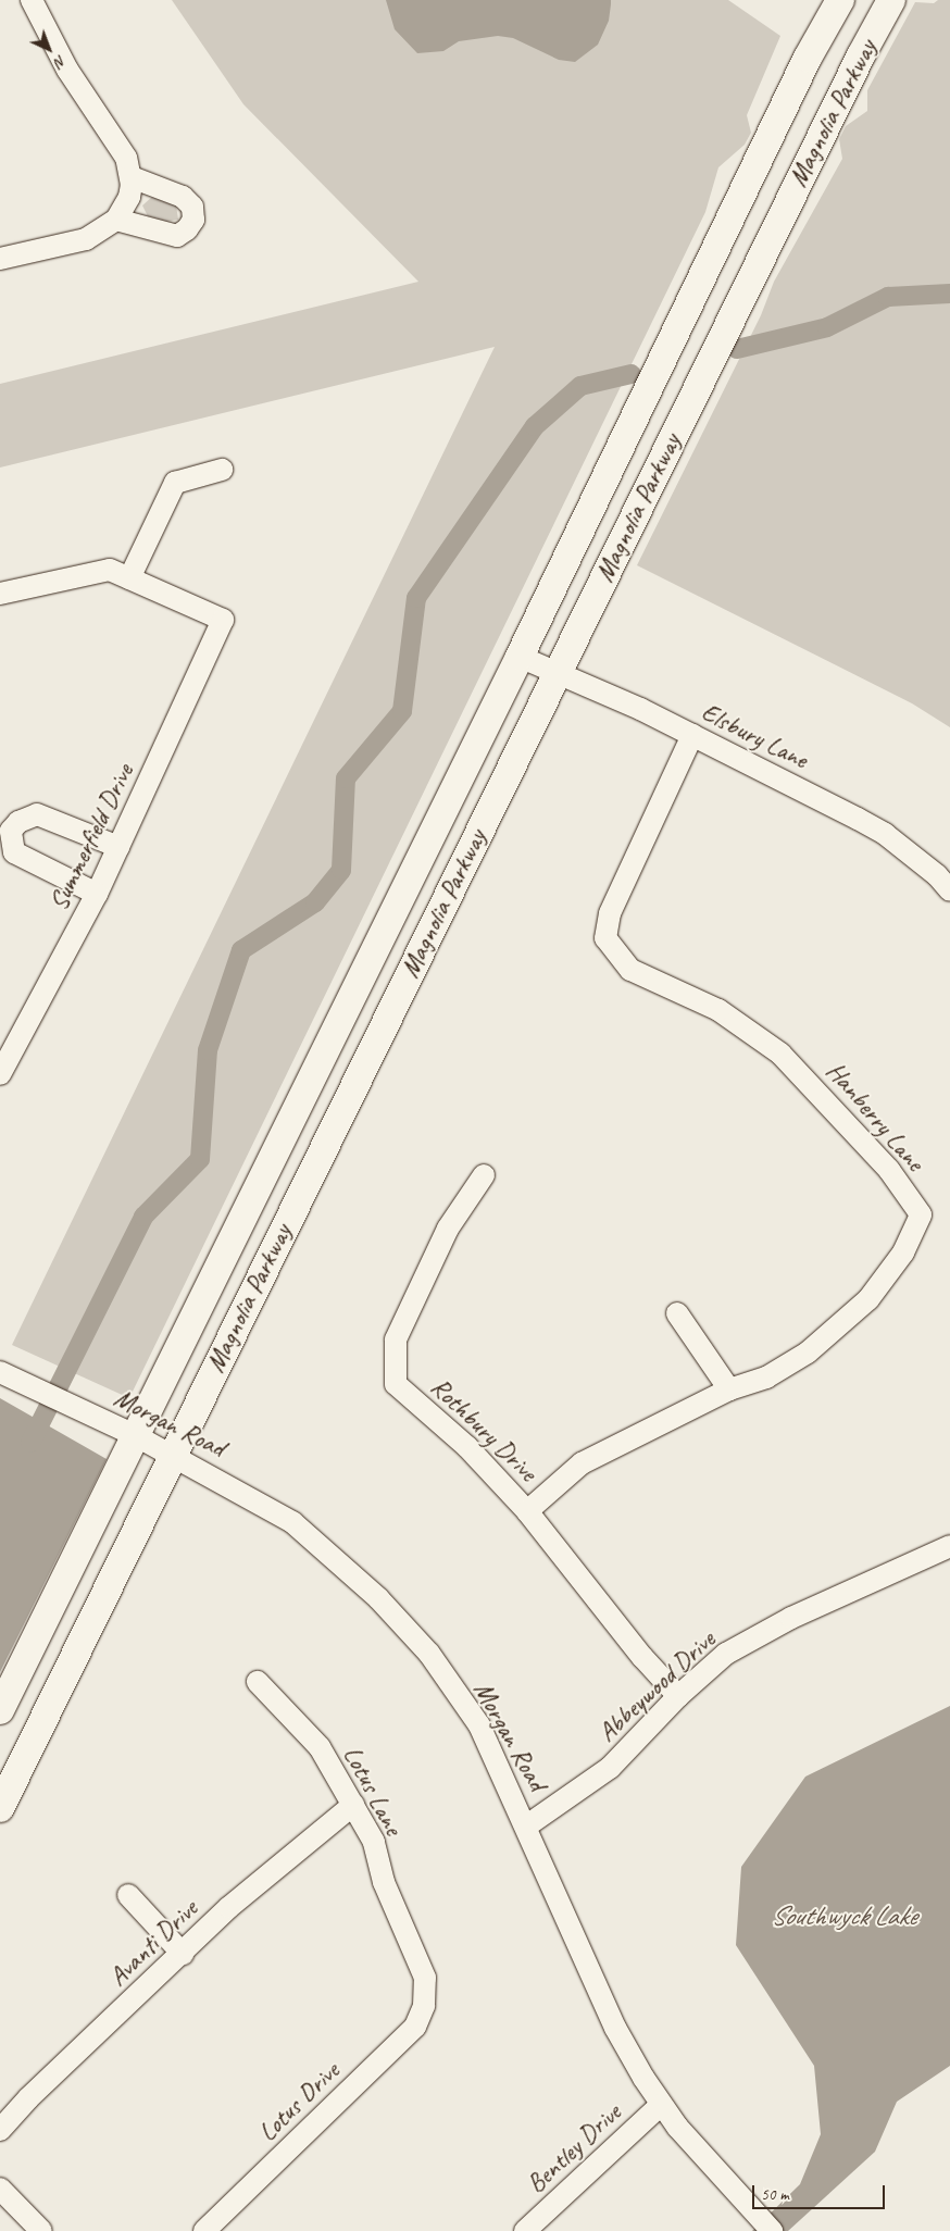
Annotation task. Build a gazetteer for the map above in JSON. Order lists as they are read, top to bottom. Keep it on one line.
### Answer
{"streets":{"main road":["Magnolia Parkway"],"street":["Elsbury Lane","Summerfield Drive","Hanberry Lane","Morgan Road","Rothbury Drive","Abbeywood Drive","Lotus Lane","Avanti Drive","Lotus Drive","Bentley Drive"]},"crossings":[["Magnolia Parkway","Elsbury Lane"],["Magnolia Parkway","Morgan Road"],["Elsbury Lane","Hanberry Lane"],["Hanberry Lane","Rothbury Drive"],["Morgan Road","Abbeywood Drive"],["Morgan Road","Bentley Drive"],["Rothbury Drive","Abbeywood Drive"],["Lotus Lane","Avanti Drive"],["Lotus Lane","Lotus Drive"]],"water":["Southwyck Lake"],"scale_bar":"50 m","north":"bottom right"}
